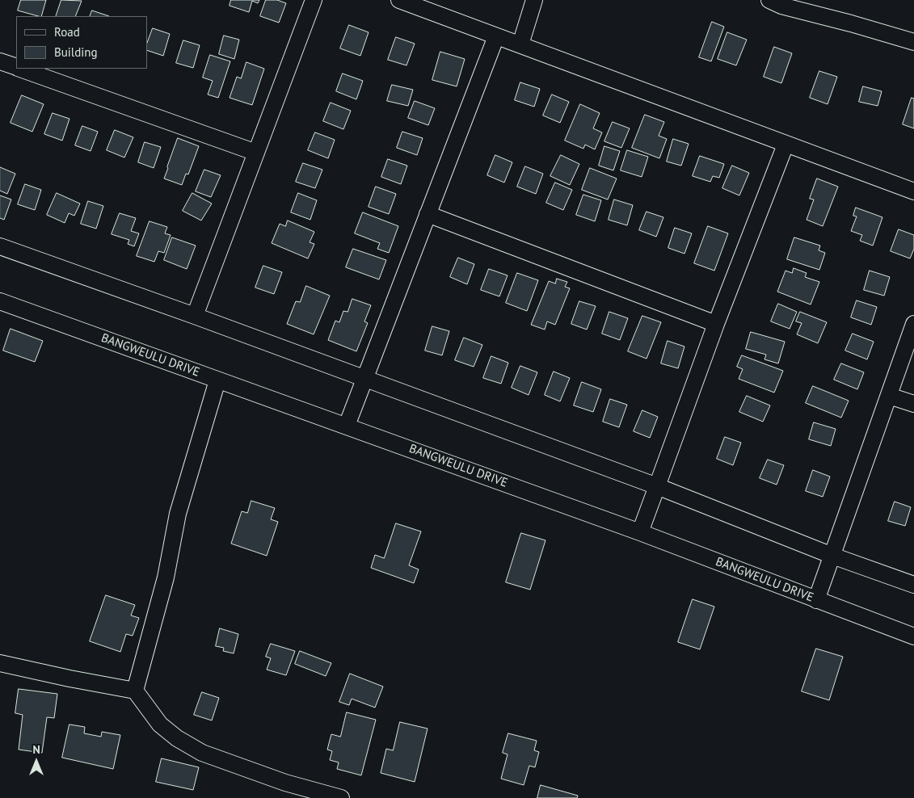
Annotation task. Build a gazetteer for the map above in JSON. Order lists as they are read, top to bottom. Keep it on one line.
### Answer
{"streets":{"street":["BANGWEULU DRIVE"]},"legend":["Road","Building"],"north":"top"}
